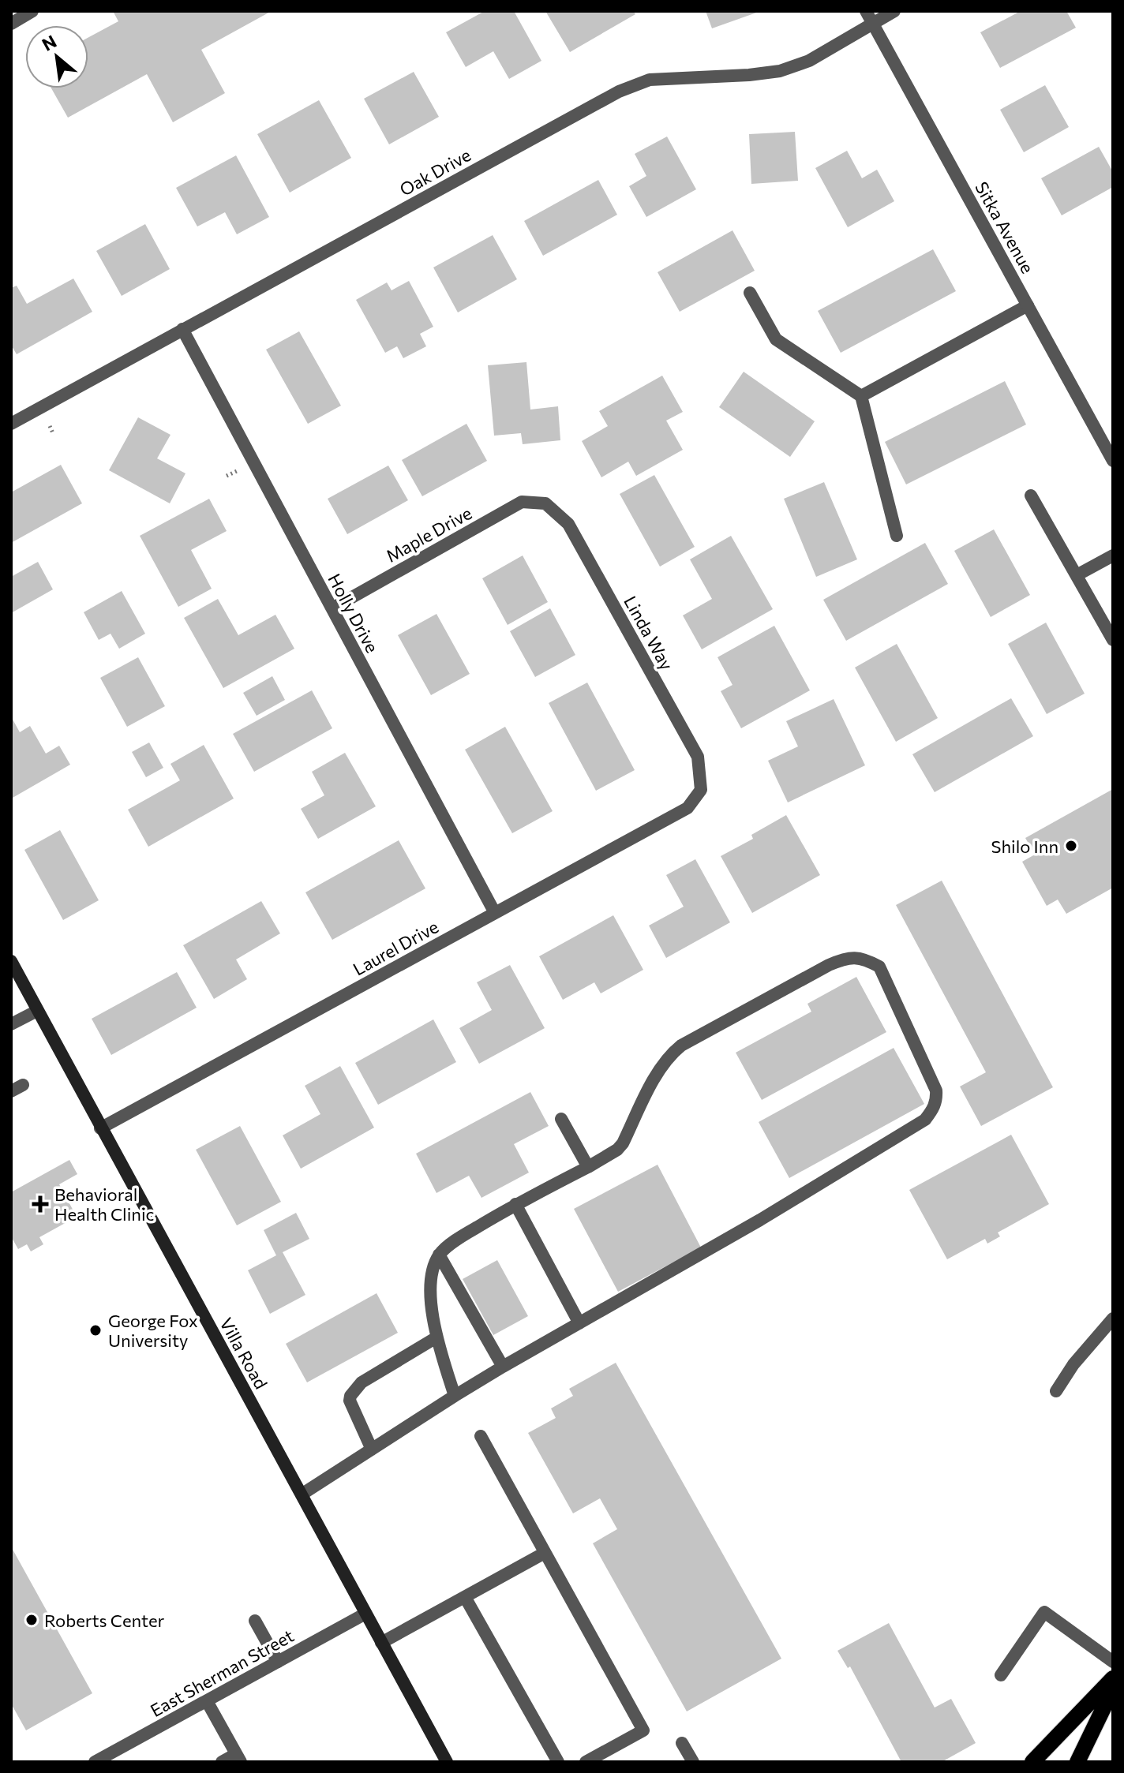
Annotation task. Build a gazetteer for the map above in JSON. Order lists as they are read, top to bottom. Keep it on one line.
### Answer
{"streets":{"main road":["Villa Road"],"street":["Oak Drive","Sitka Avenue","Maple Drive","Holly Drive","Linda Way","Laurel Drive","East Sherman Street"]},"crossings":[["Oak Drive","Sitka Avenue"],["Oak Drive","Holly Drive"],["Maple Drive","Holly Drive"],["Maple Drive","Linda Way"],["Holly Drive","Laurel Drive"],["Linda Way","Laurel Drive"],["Laurel Drive","Villa Road"],["Villa Road","East Sherman Street"]],"places":{"other":["Shilo Inn","George Fox University","Roberts Center"],"health":["Behavioral Health Clinic"]},"north":"top left"}
